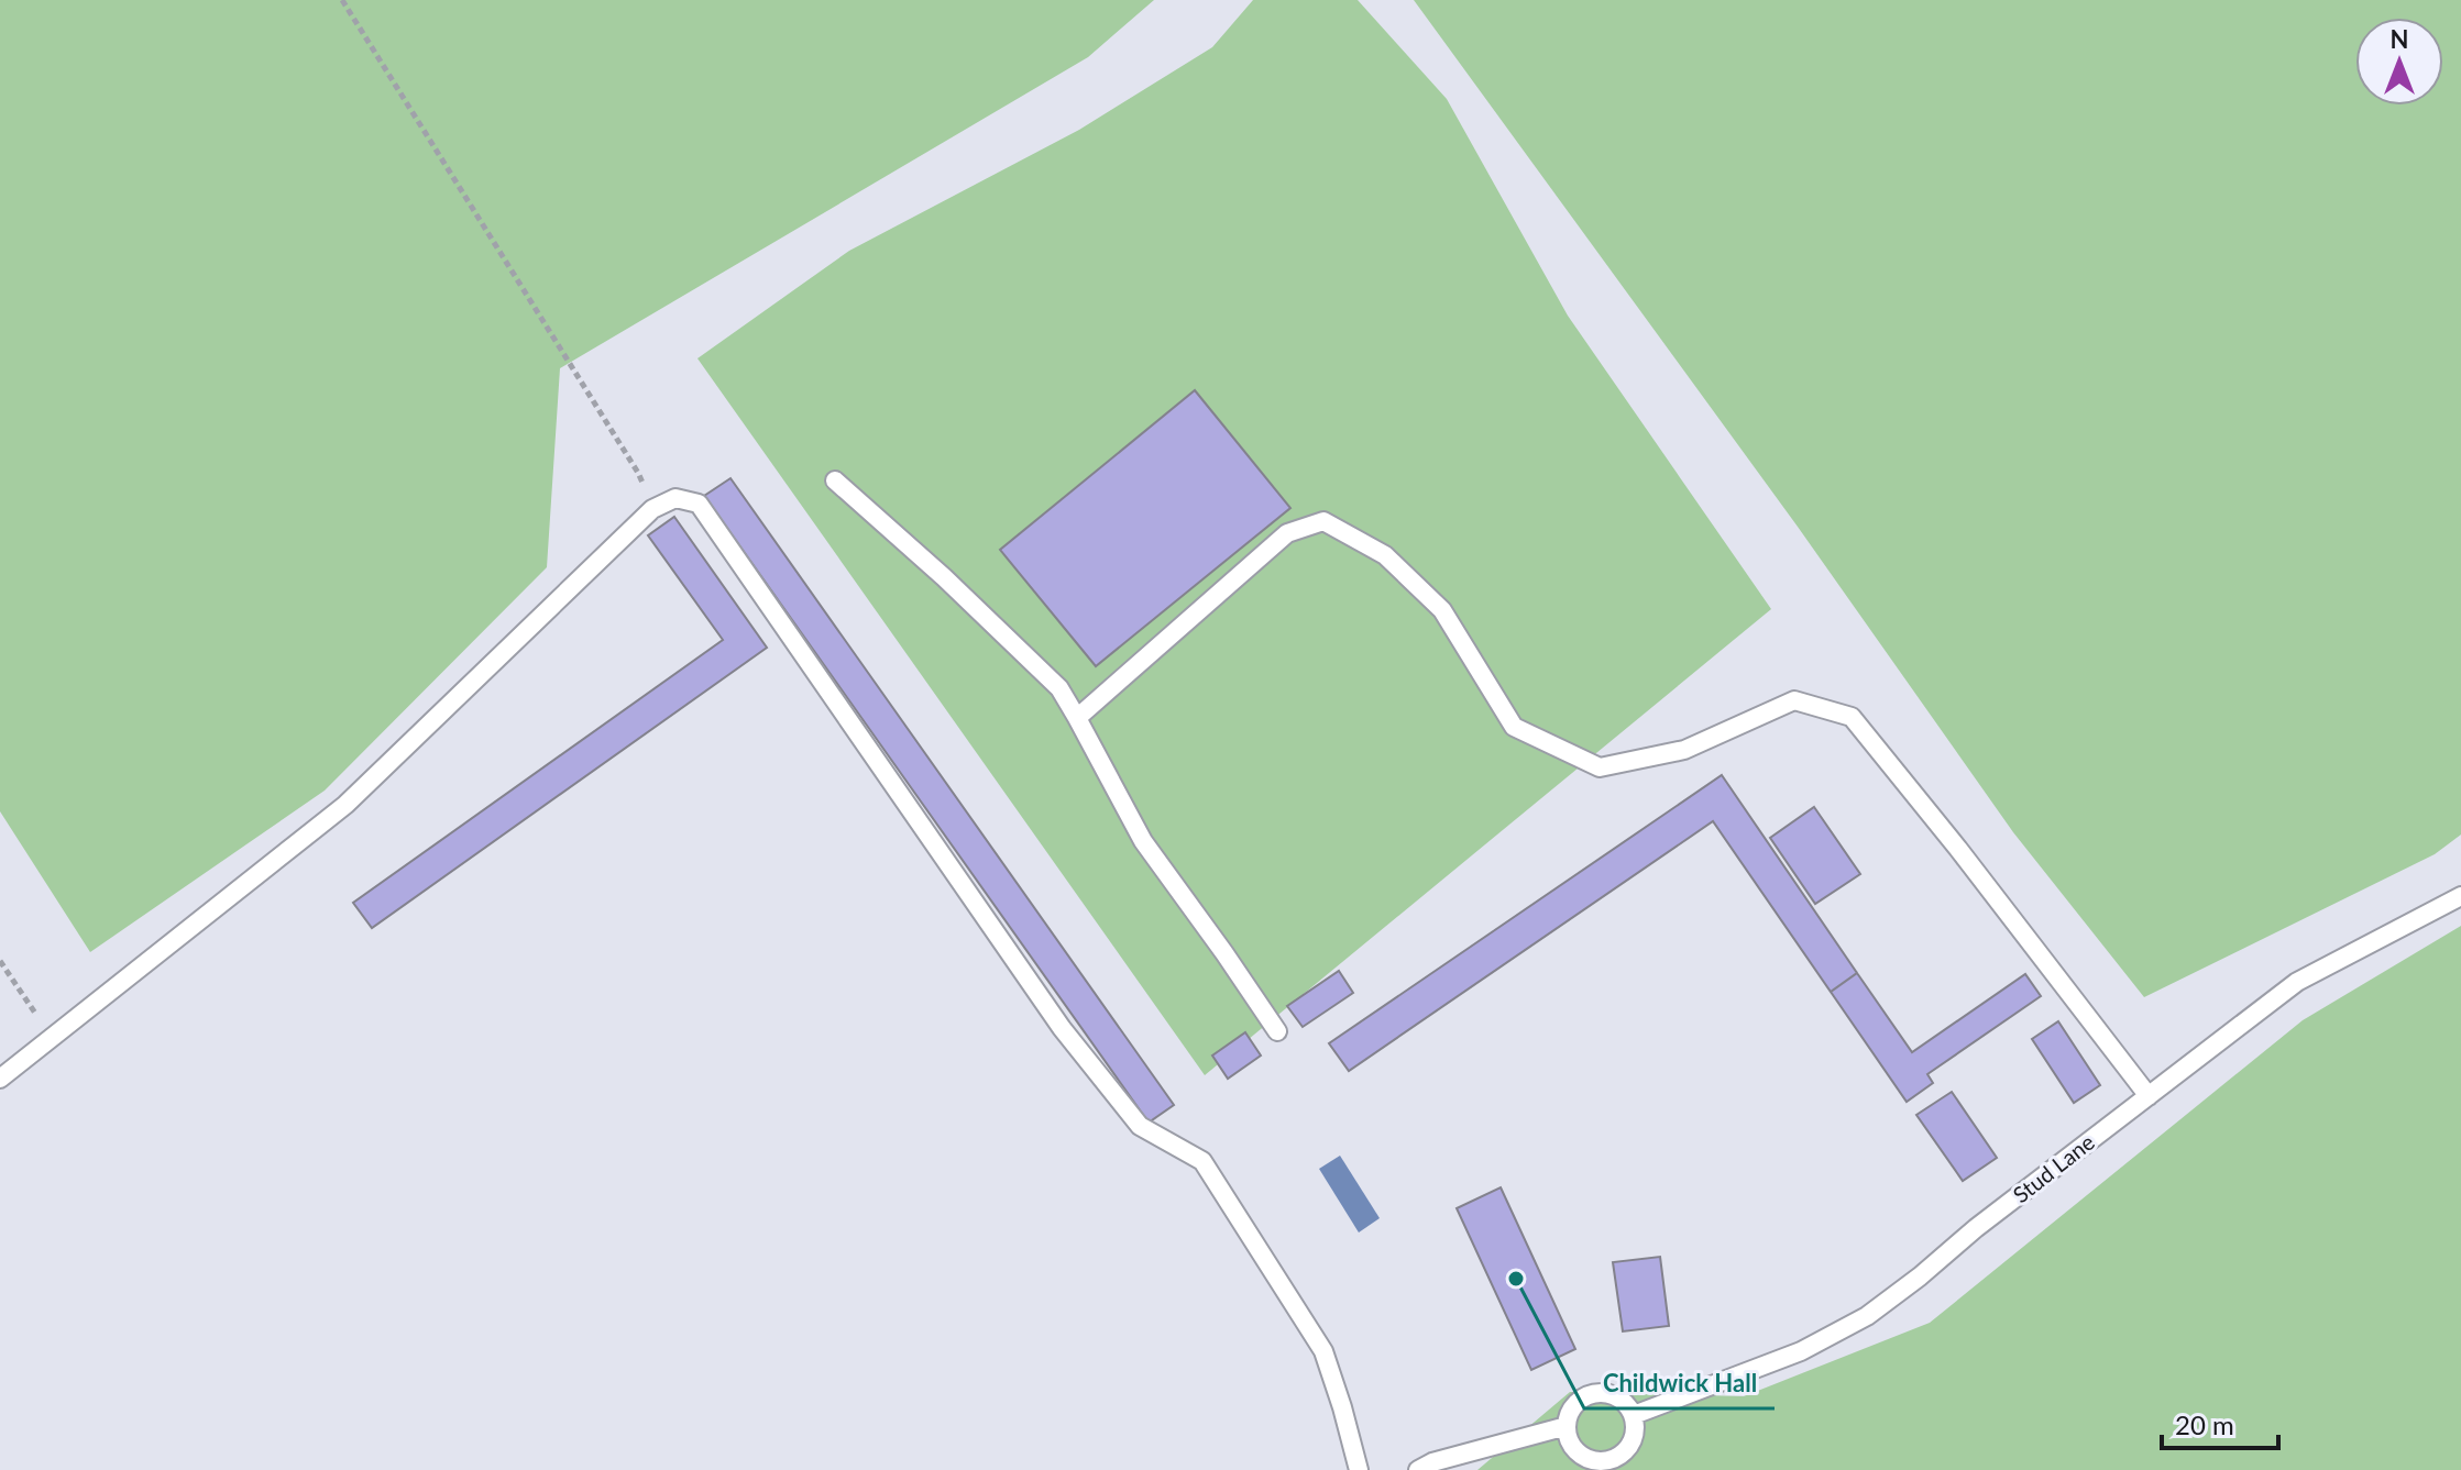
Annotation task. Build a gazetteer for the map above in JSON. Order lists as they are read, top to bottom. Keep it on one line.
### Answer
{"streets":{"lane":["Stud Lane"]},"places":["Childwick Hall"],"scale_bar":"20 m","north":"top"}
